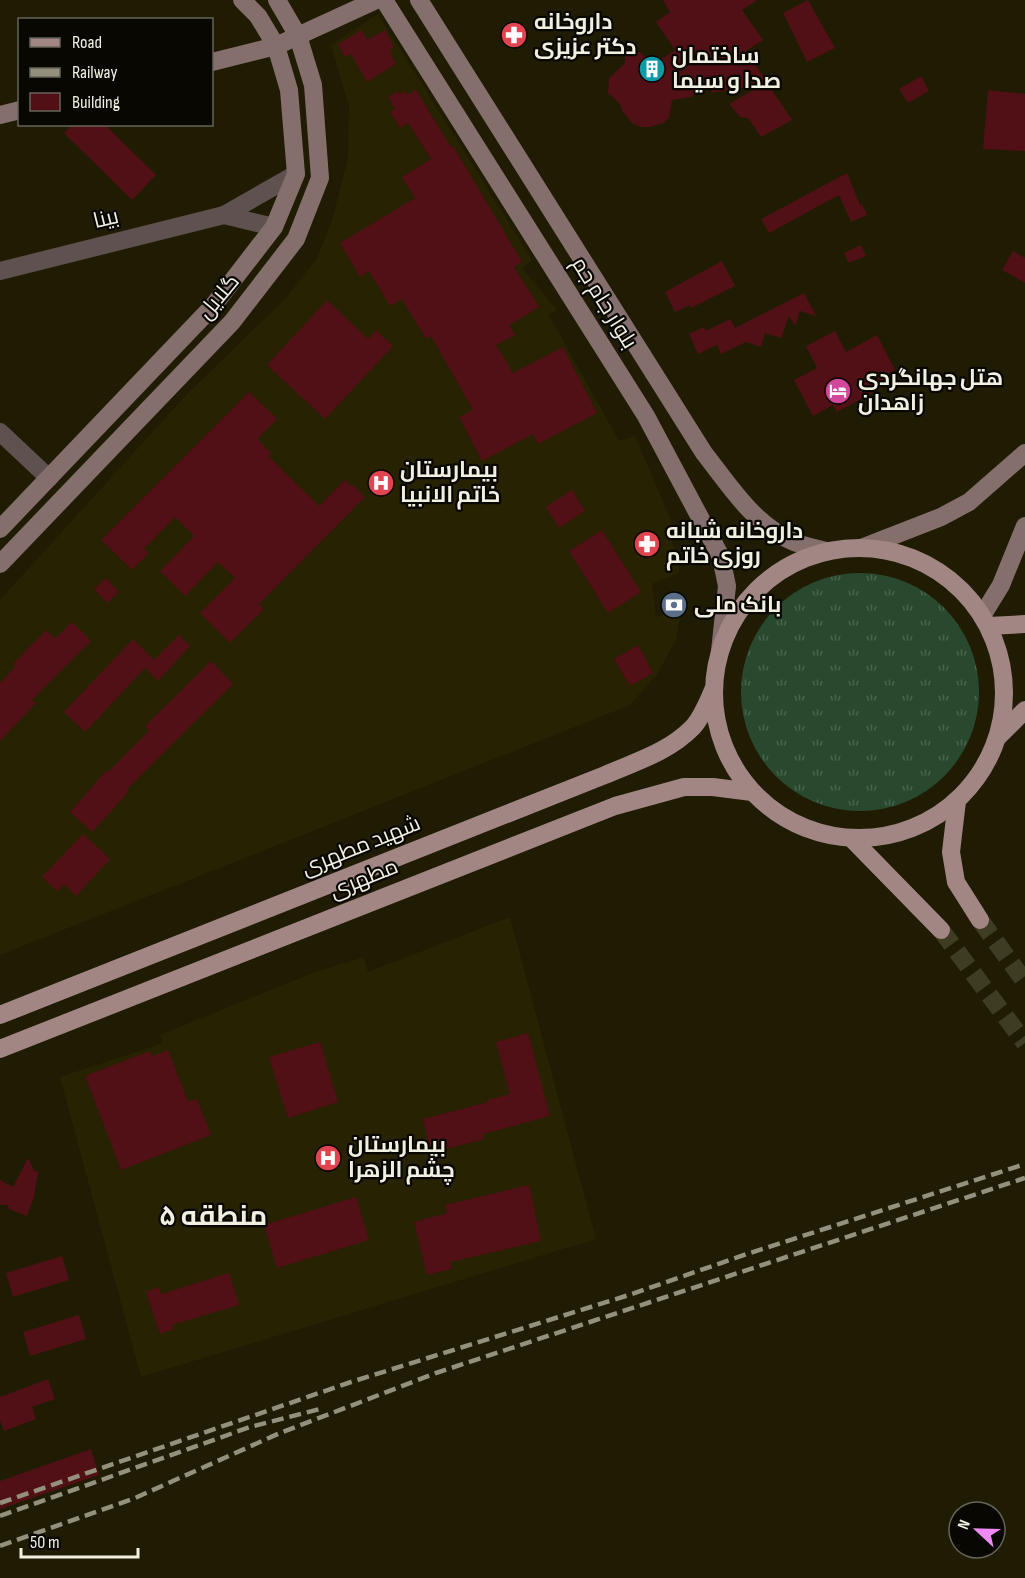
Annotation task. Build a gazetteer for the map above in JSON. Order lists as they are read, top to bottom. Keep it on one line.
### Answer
{"streets":{"main road":["گلایل","بلوار جام جم","شهید مطهری","مطهری"],"street":["بینا"]},"districts":["منطقه ۵"],"places":{"pharmacy":["داروخانه دکتر عزیزی","داروخانه شبانه روزی خاتم"],"building":["ساختمان صدا و سیما"],"hotel":["هتل جهانگردی زاهدان"],"hospital":["بیمارستان خاتم الانبیا","بیمارستان چشم الزهرا"],"bank":["بانک ملی"]},"legend":["Road","Railway","Building"],"scale_bar":"50 m","north":"left"}
